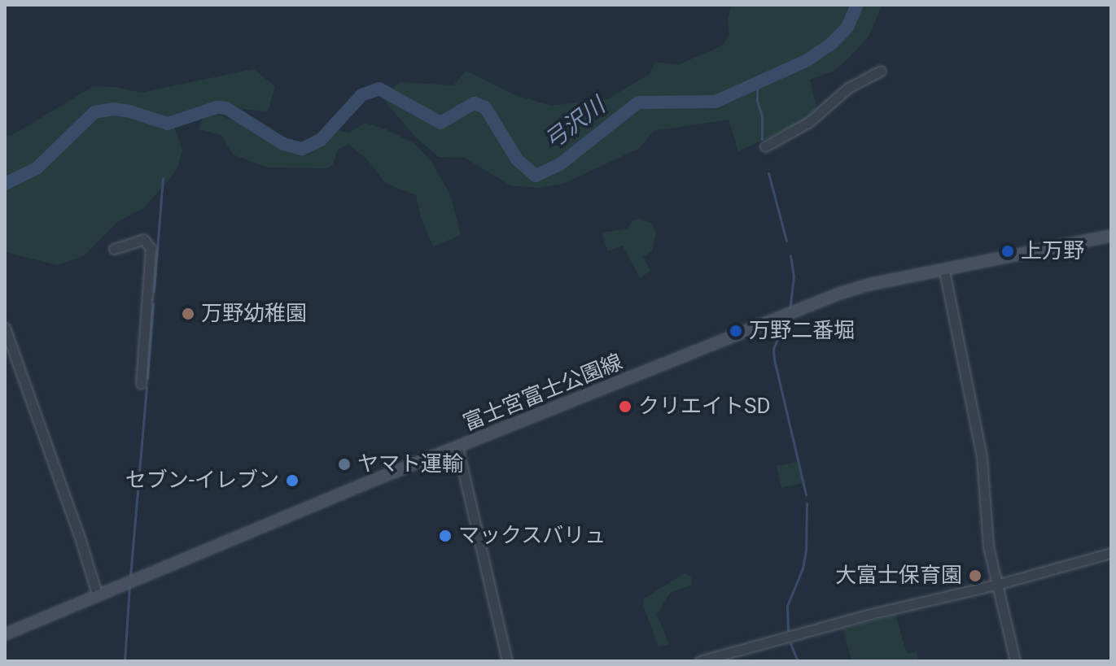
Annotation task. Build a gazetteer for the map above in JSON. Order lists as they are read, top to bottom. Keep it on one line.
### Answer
{"streets":{"main road":["富士宮富士公園線"]},"water":["弓沢川"],"places":["上万野","万野幼稚園","万野二番堀","クリエイトSD","ヤマト運輸","セブン-イレブン","マックスバリュ","大富士保育園"]}
